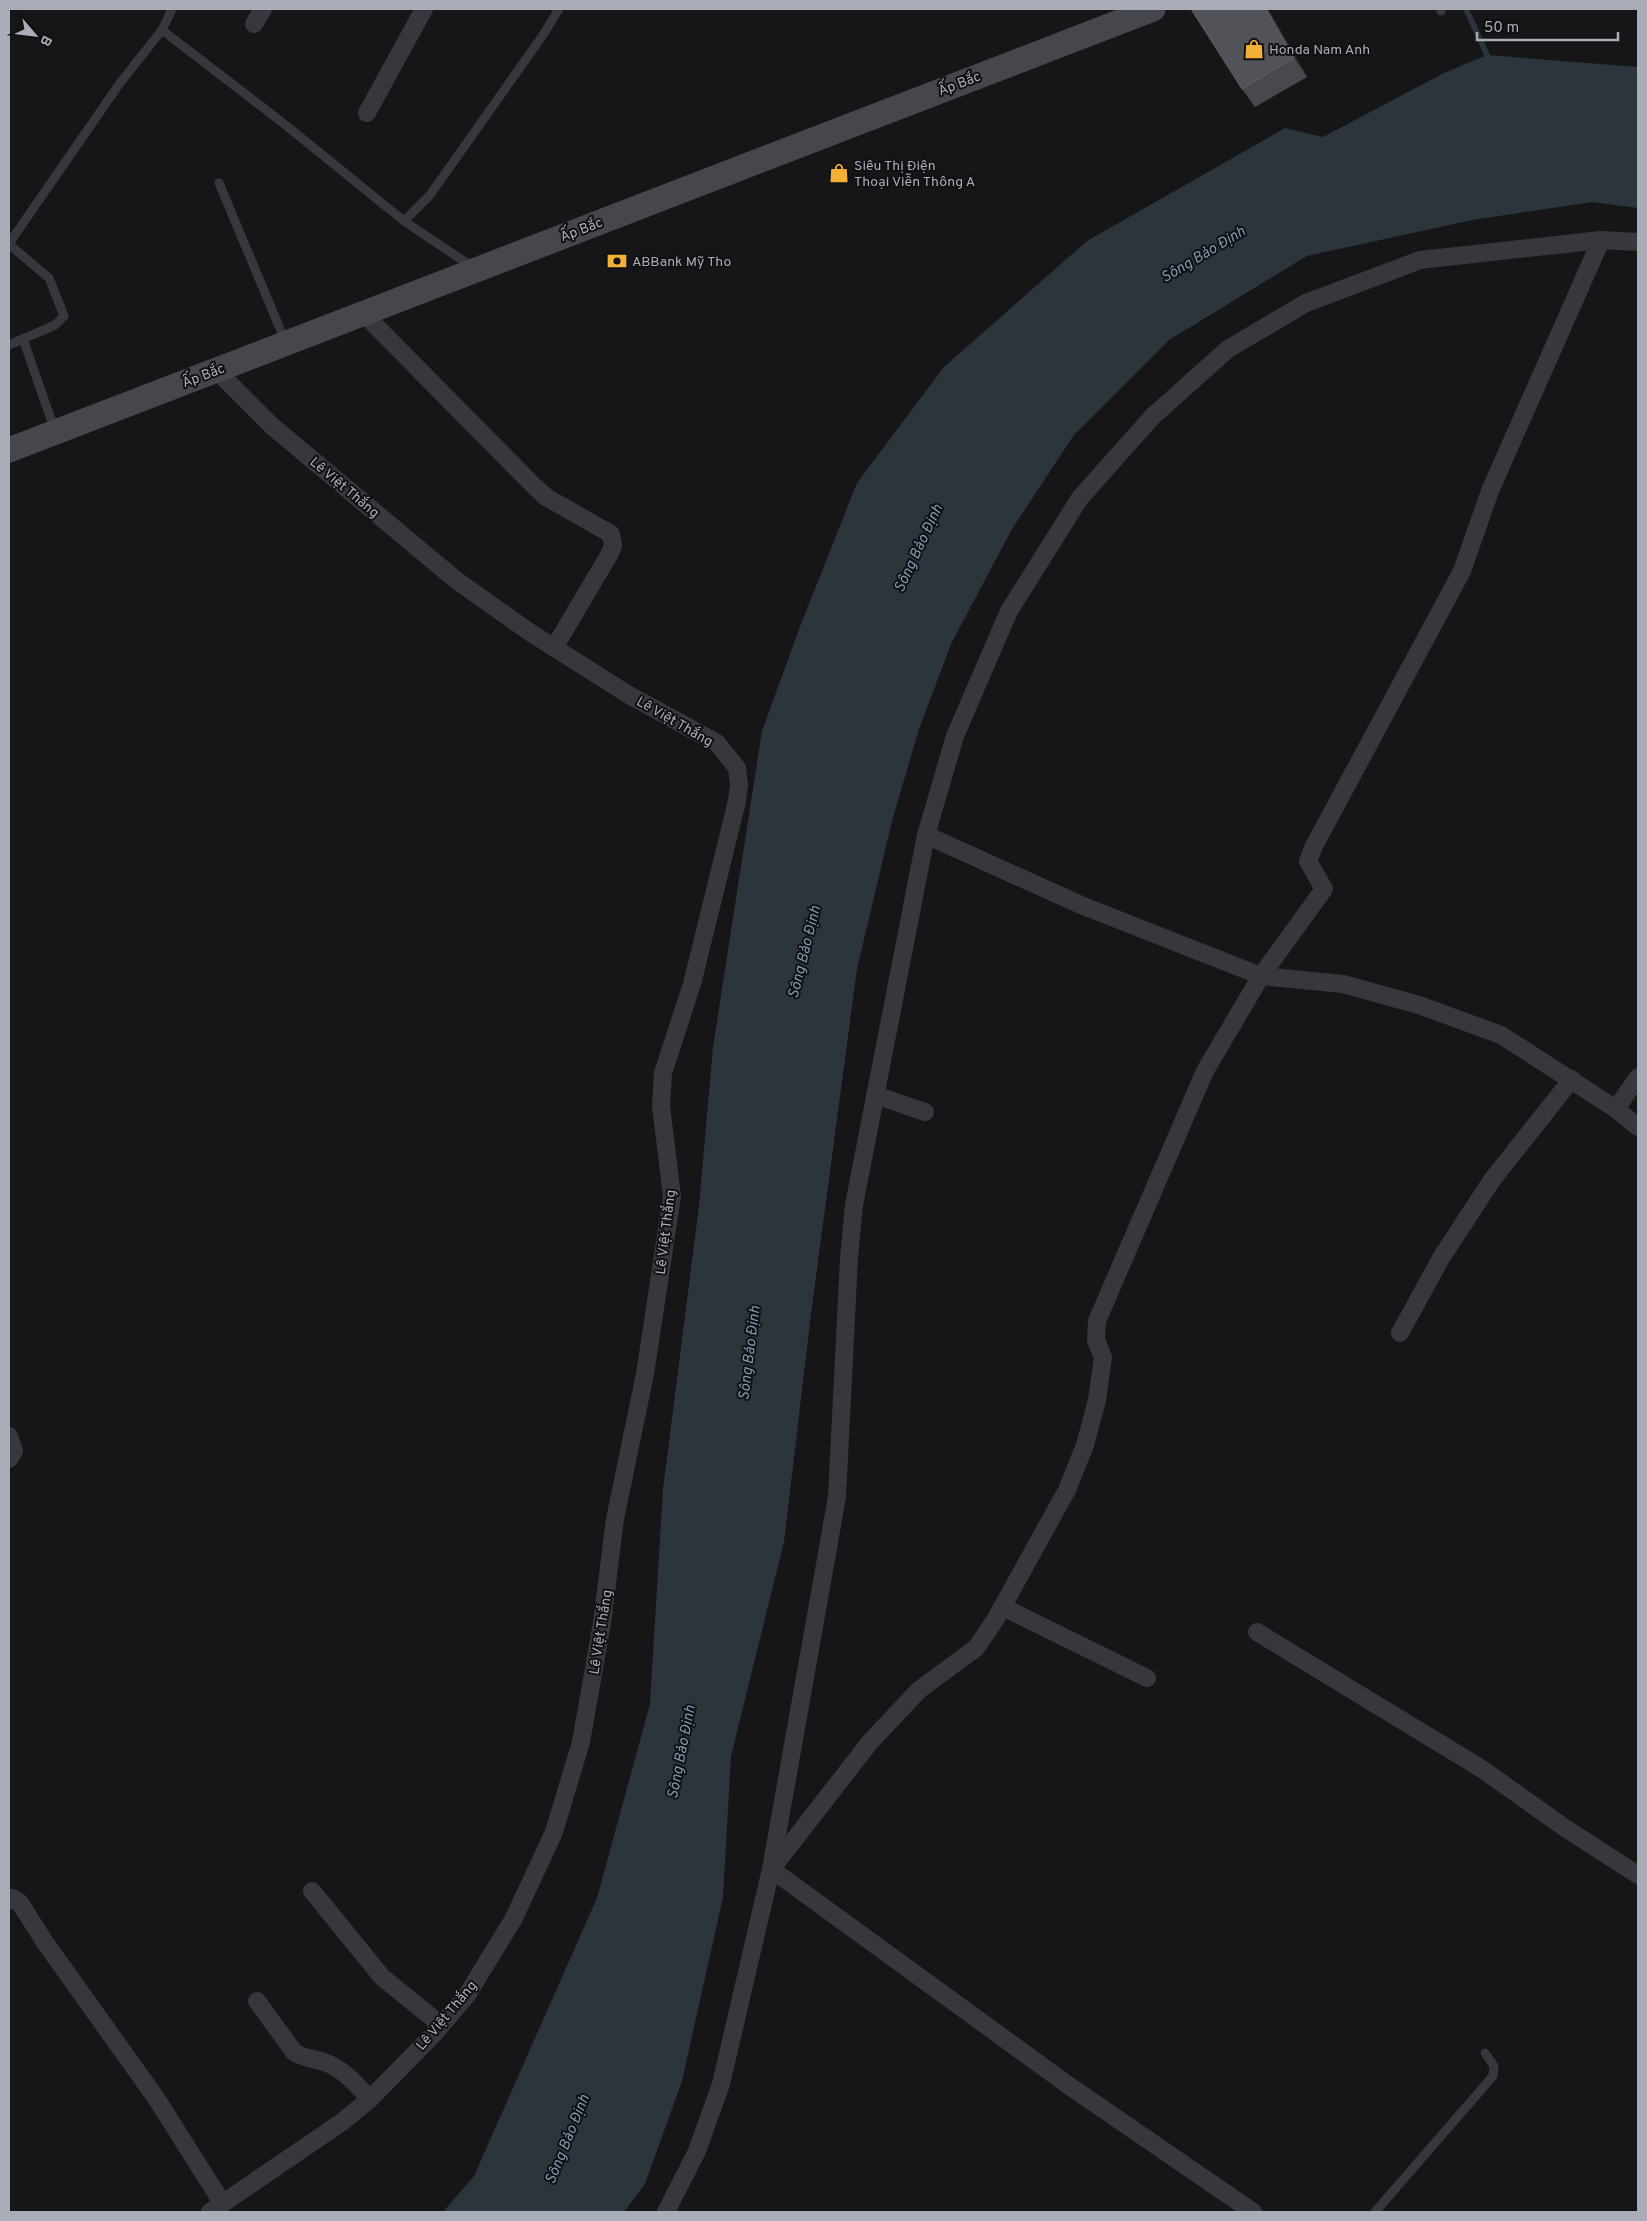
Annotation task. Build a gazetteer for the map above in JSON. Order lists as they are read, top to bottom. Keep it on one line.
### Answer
{"streets":{"main road":["Ấp Bắc"],"street":["Lê Việt Thắng"]},"crossings":[["Ấp Bắc","Lê Việt Thắng"]],"water":["Sông Bảo Định"],"places":{"shop":["Honda Nam Anh","Siêu Thị Điện Thoại Viễn Thông A"],"bank":["ABBank Mỹ Tho"]},"scale_bar":"50 m","north":"bottom right"}
